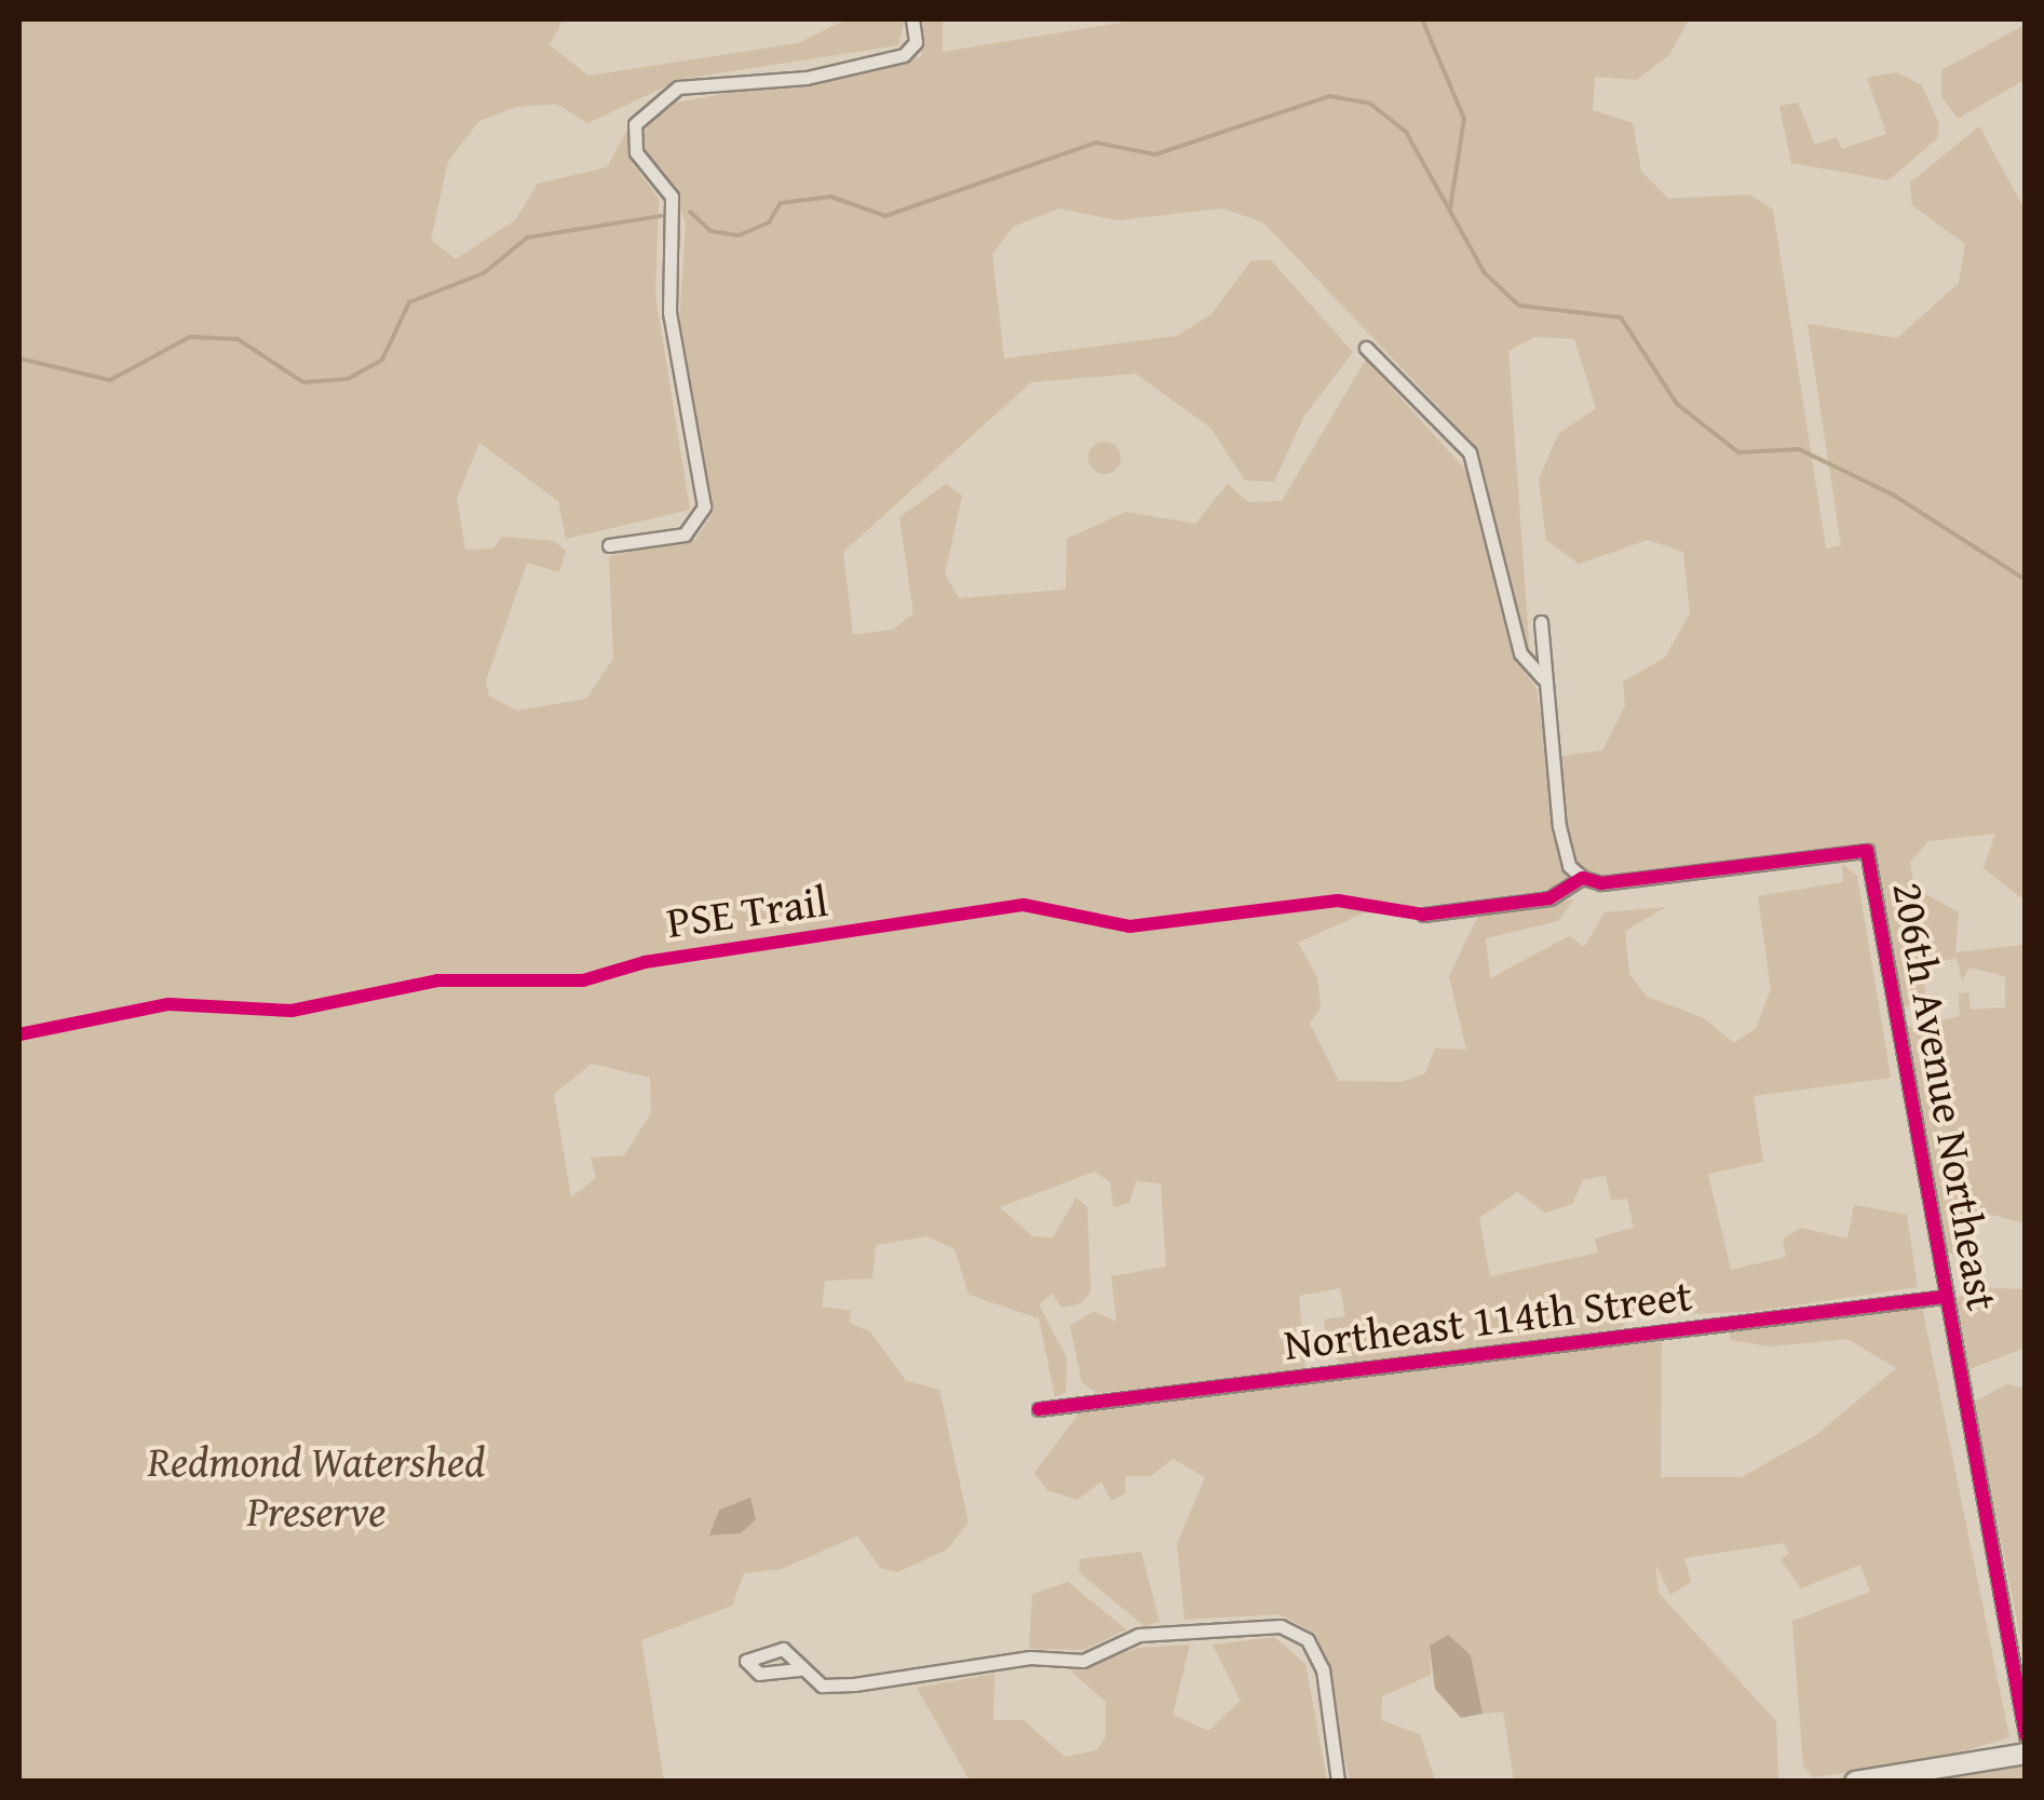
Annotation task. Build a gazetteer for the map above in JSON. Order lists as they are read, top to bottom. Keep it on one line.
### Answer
{"streets":{"street":["206th Avenue Northeast","Northeast 114th Street"],"cycle path":["PSE Trail"]},"crossings":[["206th Avenue Northeast","Northeast 114th Street"]],"parks":["Redmond Watershed Preserve"]}
